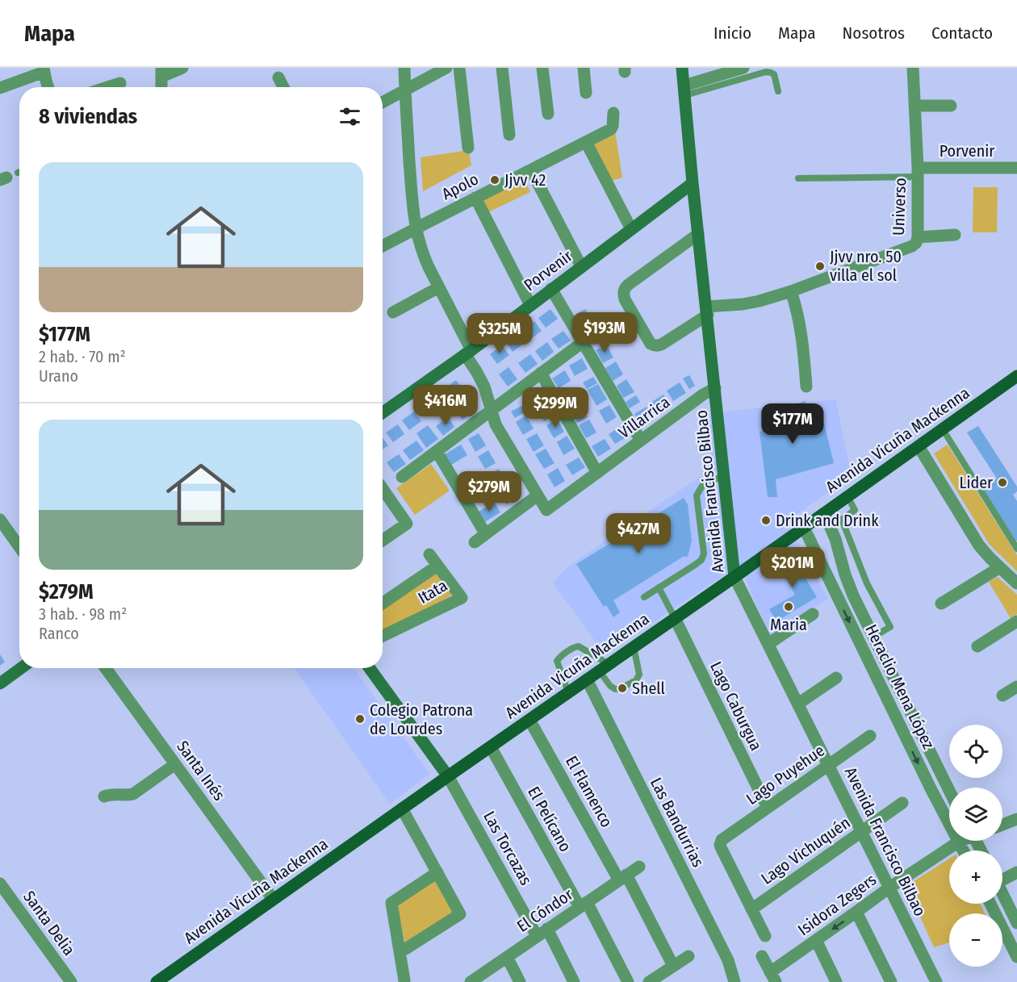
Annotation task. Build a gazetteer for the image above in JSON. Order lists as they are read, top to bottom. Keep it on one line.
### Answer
{"streets":{"main road":["Avenida Vicuña Mackenna"],"street":["Porvenir","Apolo","Universo","Villarrica","Avenida Francisco Bilbao","Itata","Heraclio Mena López","Lago Caburgua","Santa Inés","Lago Puyehue","El Flamenco","El Pelícano","Las Bandurrias","Las Torcazas","Lago Vichuquén","Isidora Zegers","El Cóndor","Santa Delia"]},"crossings":[["Porvenir","Universo"],["Porvenir","Avenida Francisco Bilbao"],["Universo","Avenida Francisco Bilbao"],["Villarrica","Avenida Francisco Bilbao"],["Avenida Vicuña Mackenna","Avenida Francisco Bilbao"],["Avenida Vicuña Mackenna","Heraclio Mena López"],["Avenida Vicuña Mackenna","Lago Caburgua"],["Avenida Vicuña Mackenna","Santa Inés"],["Avenida Vicuña Mackenna","El Flamenco"],["Avenida Vicuña Mackenna","El Pelícano"],["Avenida Vicuña Mackenna","Las Bandurrias"],["Avenida Vicuña Mackenna","Las Torcazas"],["Avenida Francisco Bilbao","Lago Puyehue"],["Avenida Francisco Bilbao","Lago Vichuquén"],["Avenida Francisco Bilbao","Isidora Zegers"],["Heraclio Mena López","Isidora Zegers"],["Lago Caburgua","Lago Puyehue"],["Lago Puyehue","Lago Vichuquén"],["El Flamenco","El Cóndor"],["El Pelícano","El Cóndor"],["Las Torcazas","El Cóndor"]],"places":["Jjvv 42","Jjvv nro. 50 villa el sol","Lider","Drink and Drink","Maria","Shell","Colegio Patrona de Lourdes"],"page":{"header":"Mapa","nav":["Inicio","Mapa","Nosotros","Contacto"],"heading":"8 viviendas","list":[{"name":"$177M","note":"2 hab. · 70 m² · Urano"},{"name":"$279M","note":"3 hab. · 98 m² · Ranco"}],"price":["$193M","$325M","$416M","$299M","$177M","$279M","$427M","$201M"],"map_buttons":["+","−"]}}
